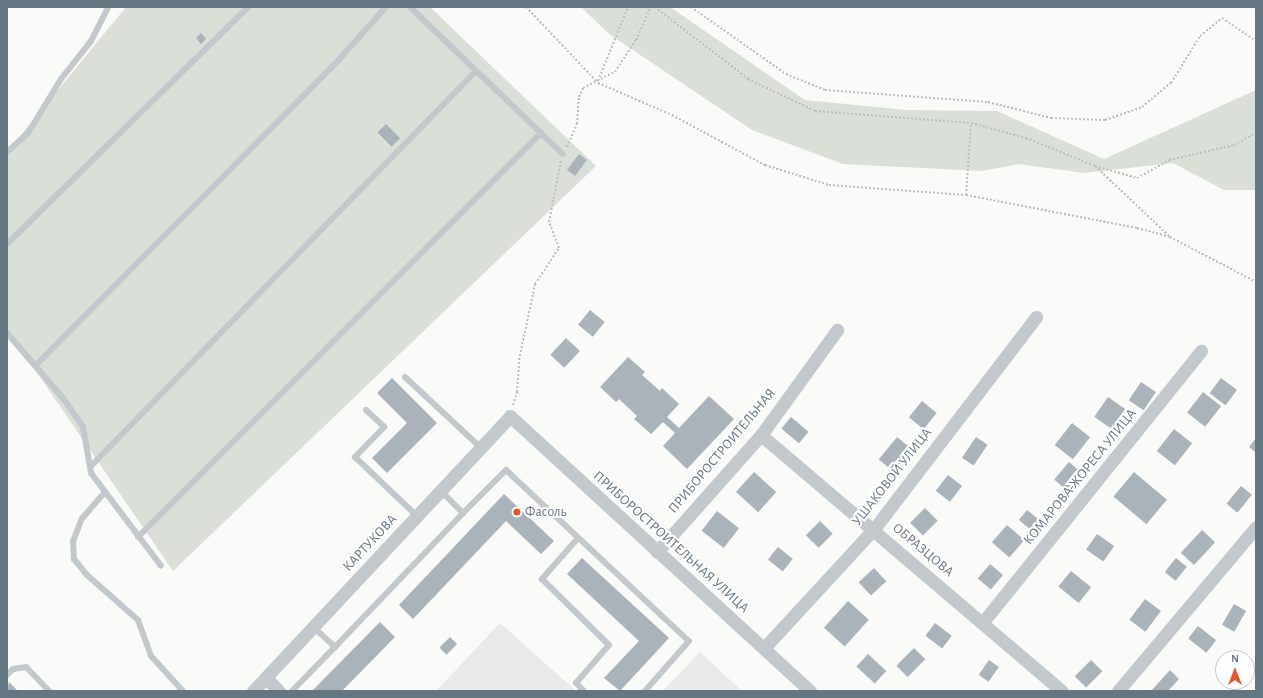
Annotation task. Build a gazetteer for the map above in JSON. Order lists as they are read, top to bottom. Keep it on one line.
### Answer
{"streets":{"street":["ПРИБОРОСТРОИТЕЛЬНАЯ","УШАКОВОЙ УЛИЦА","КОМАРОВА-ЖОРЕСА УЛИЦА","ПРИБОРОСТРОИТЕЛЬНАЯ УЛИЦА","КАРТУКОВА","ОБРАЗЦОВА"]},"crossings":[["ПРИБОРОСТРОИТЕЛЬНАЯ","ПРИБОРОСТРОИТЕЛЬНАЯ УЛИЦА"],["ПРИБОРОСТРОИТЕЛЬНАЯ","ОБРАЗЦОВА"],["УШАКОВОЙ УЛИЦА","ПРИБОРОСТРОИТЕЛЬНАЯ УЛИЦА"],["УШАКОВОЙ УЛИЦА","ОБРАЗЦОВА"],["КОМАРОВА-ЖОРЕСА УЛИЦА","ОБРАЗЦОВА"],["ПРИБОРОСТРОИТЕЛЬНАЯ УЛИЦА","КАРТУКОВА"]],"places":["Фасоль"],"north":"top"}
